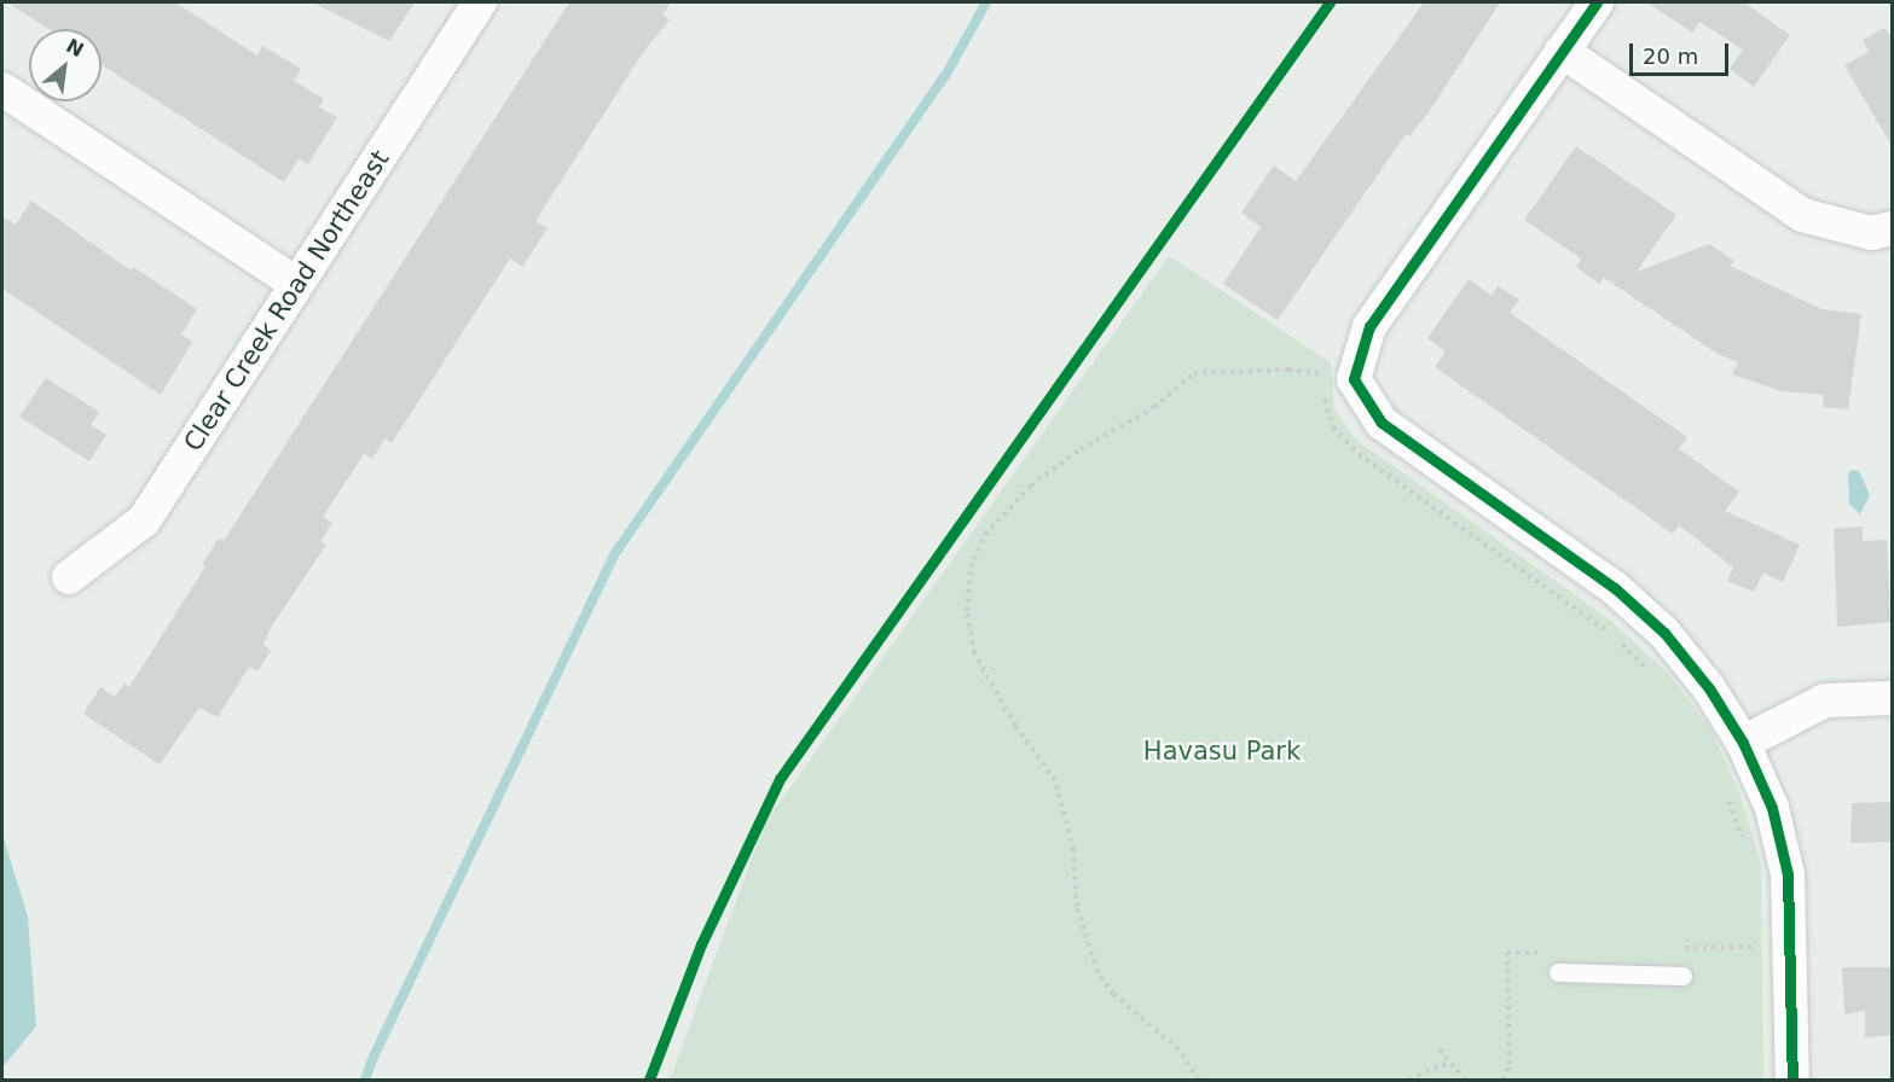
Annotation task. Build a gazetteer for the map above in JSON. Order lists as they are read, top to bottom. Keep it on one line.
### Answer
{"streets":{"street":["Clear Creek Road Northeast"]},"parks":["Havasu Park"],"scale_bar":"20 m","north":"top right"}
